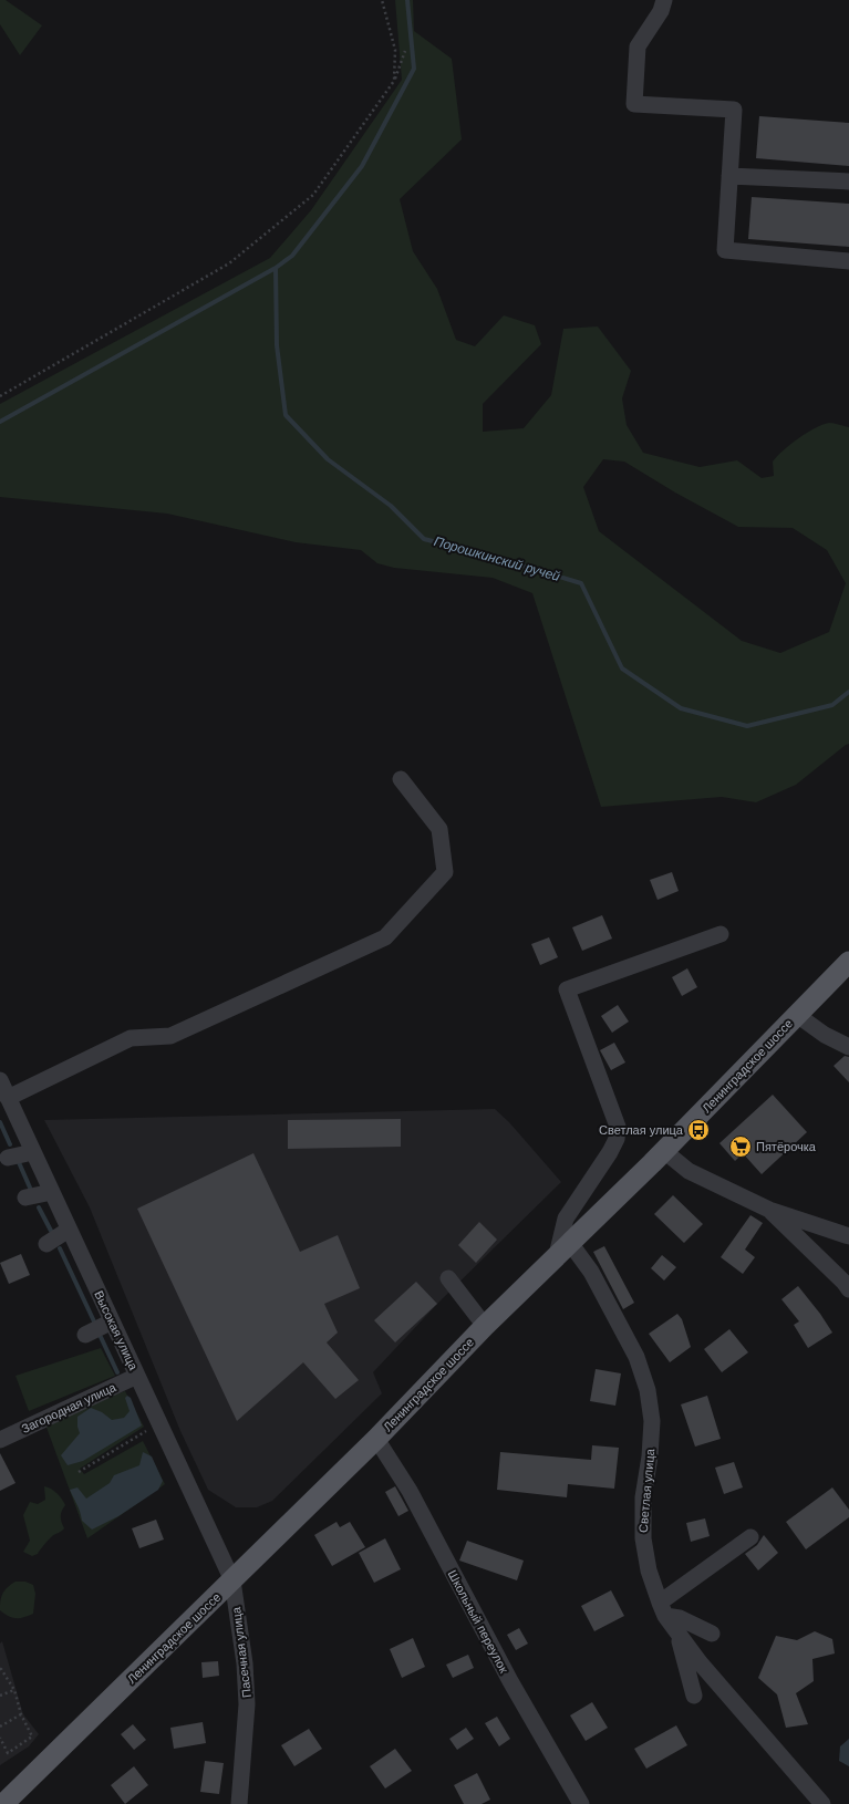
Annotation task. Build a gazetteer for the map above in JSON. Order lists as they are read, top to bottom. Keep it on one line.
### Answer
{"streets":{"main road":["Ленинградское шоссе"],"street":["Высокая улица","Загородная улица","Светлая улица","Школьный переулок","Пасечная улица"]},"crossings":[["Ленинградское шоссе","Высокая улица"],["Ленинградское шоссе","Светлая улица"],["Ленинградское шоссе","Школьный переулок"],["Ленинградское шоссе","Пасечная улица"],["Высокая улица","Загородная улица"],["Высокая улица","Пасечная улица"]],"water":["Порошкинский ручей"],"places":{"bus stop":["Светлая улица"],"supermarket":["Пятёрочка"]}}
